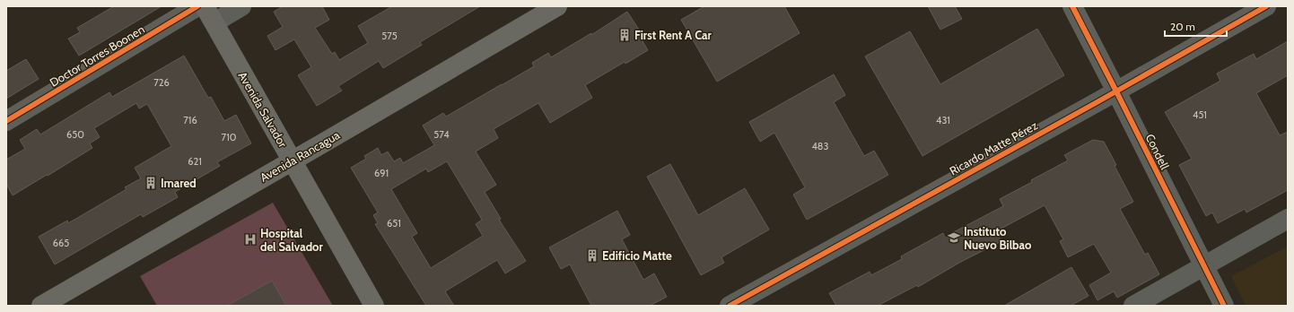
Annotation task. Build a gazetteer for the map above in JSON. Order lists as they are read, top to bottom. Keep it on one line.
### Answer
{"streets":{"main road":["Avenida Salvador","Avenida Rancagua"],"street":["Doctor Torres Boonen","Ricardo Matte Pérez","Condell"]},"crossings":[["Avenida Salvador","Avenida Rancagua"],["Ricardo Matte Pérez","Condell"]],"places":{"building":["First Rent A Car","Imared","Edificio Matte"],"school or university":["Instituto Nuevo Bilbao"],"hospital":["Hospital del Salvador"]},"house_numbers":["575","726","451","716","431","650","574","710","483","621","691","651","665"],"scale_bar":"20 m"}
